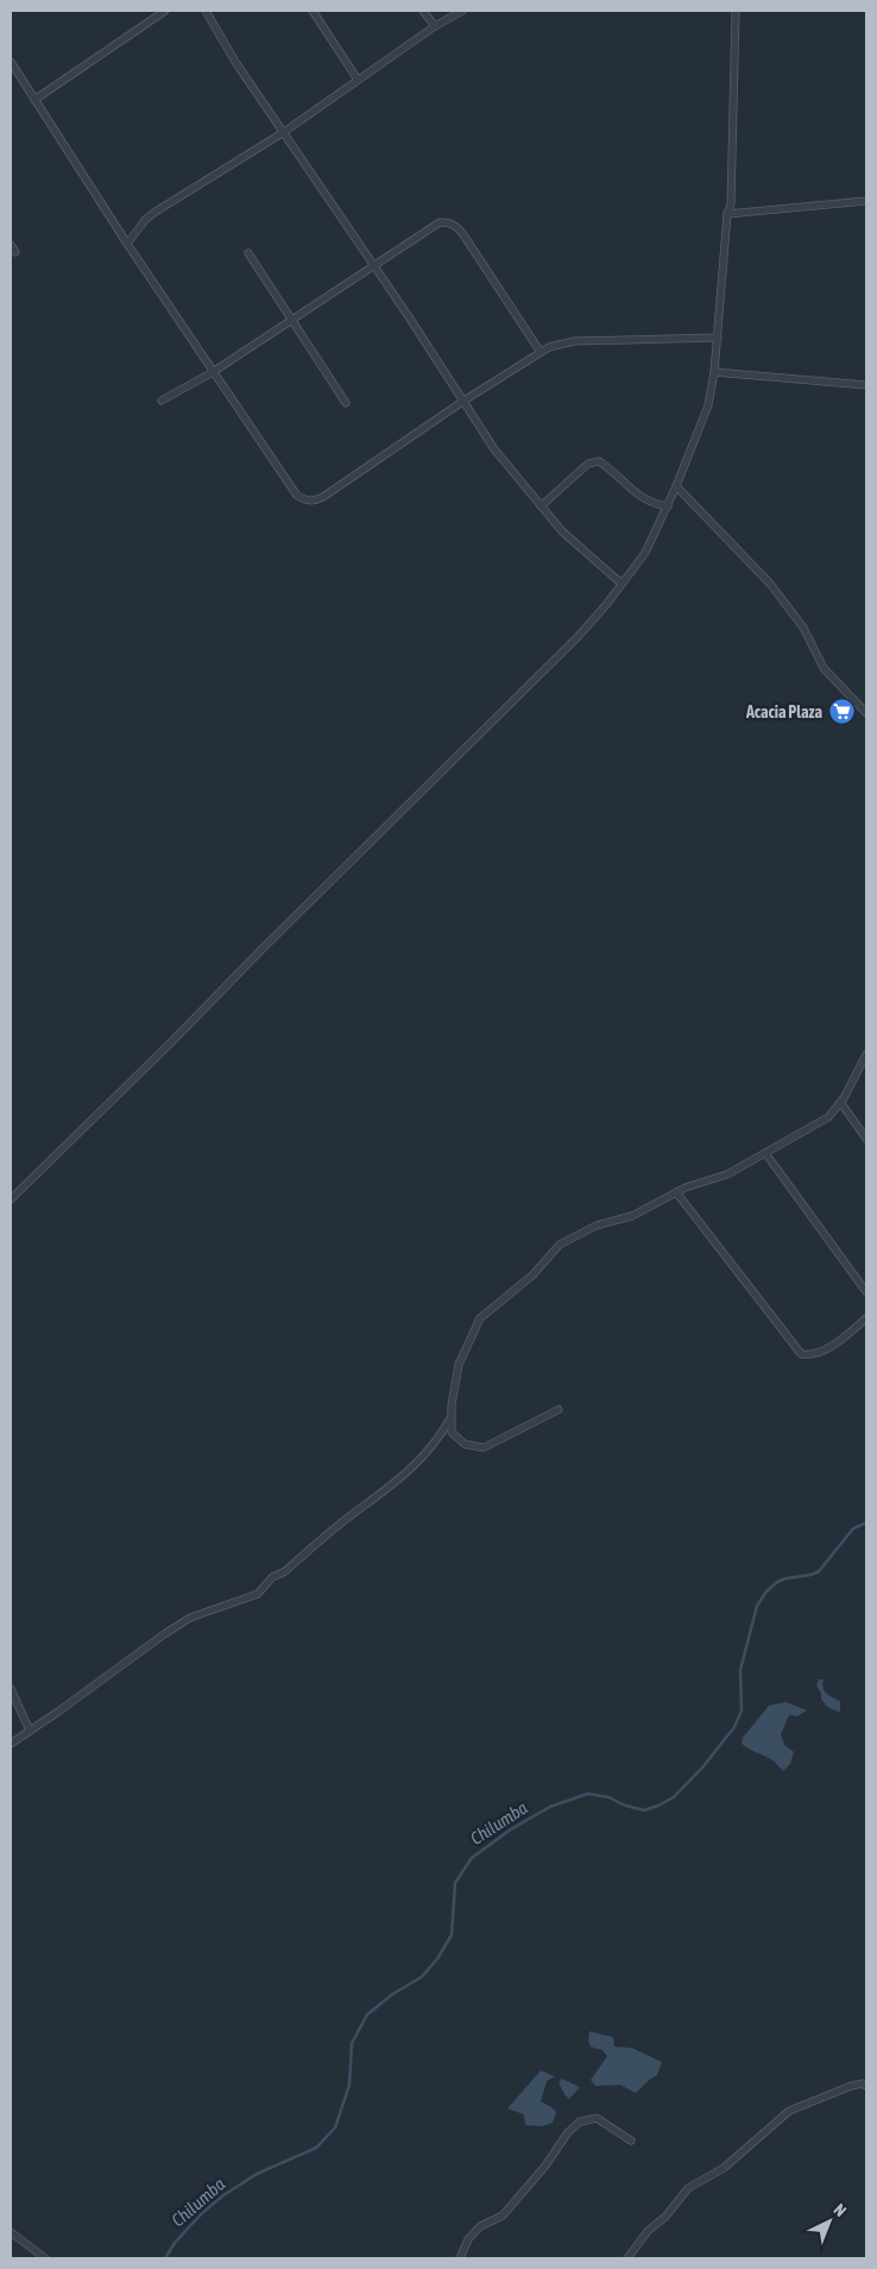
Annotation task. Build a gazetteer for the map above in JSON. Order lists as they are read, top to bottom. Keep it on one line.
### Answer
{"water":["Chilumba"],"places":{"supermarket":["Acacia Plaza"]},"north":"top right"}
